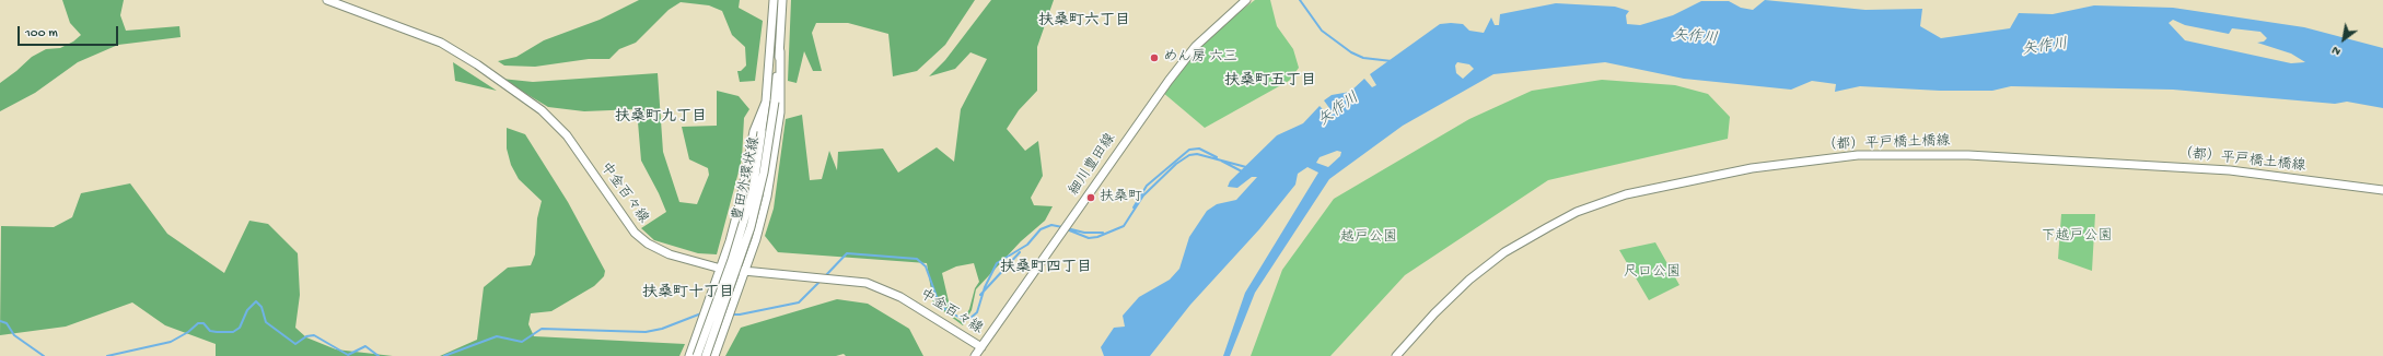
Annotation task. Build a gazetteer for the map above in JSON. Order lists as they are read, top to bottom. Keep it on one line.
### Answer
{"streets":{"street":["（都）平戸橋土橋線","細川豊田線","豊田外環状線","中金百々線"]},"crossings":[["細川豊田線","中金百々線"]],"districts":["扶桑町六丁目","扶桑町五丁目","扶桑町九丁目","扶桑町四丁目","扶桑町十丁目"],"water":["矢作川"],"parks":["下越戸公園","越戸公園","尺口公園"],"places":["めん房 六三","扶桑町"],"scale_bar":"100 m","north":"bottom left"}
